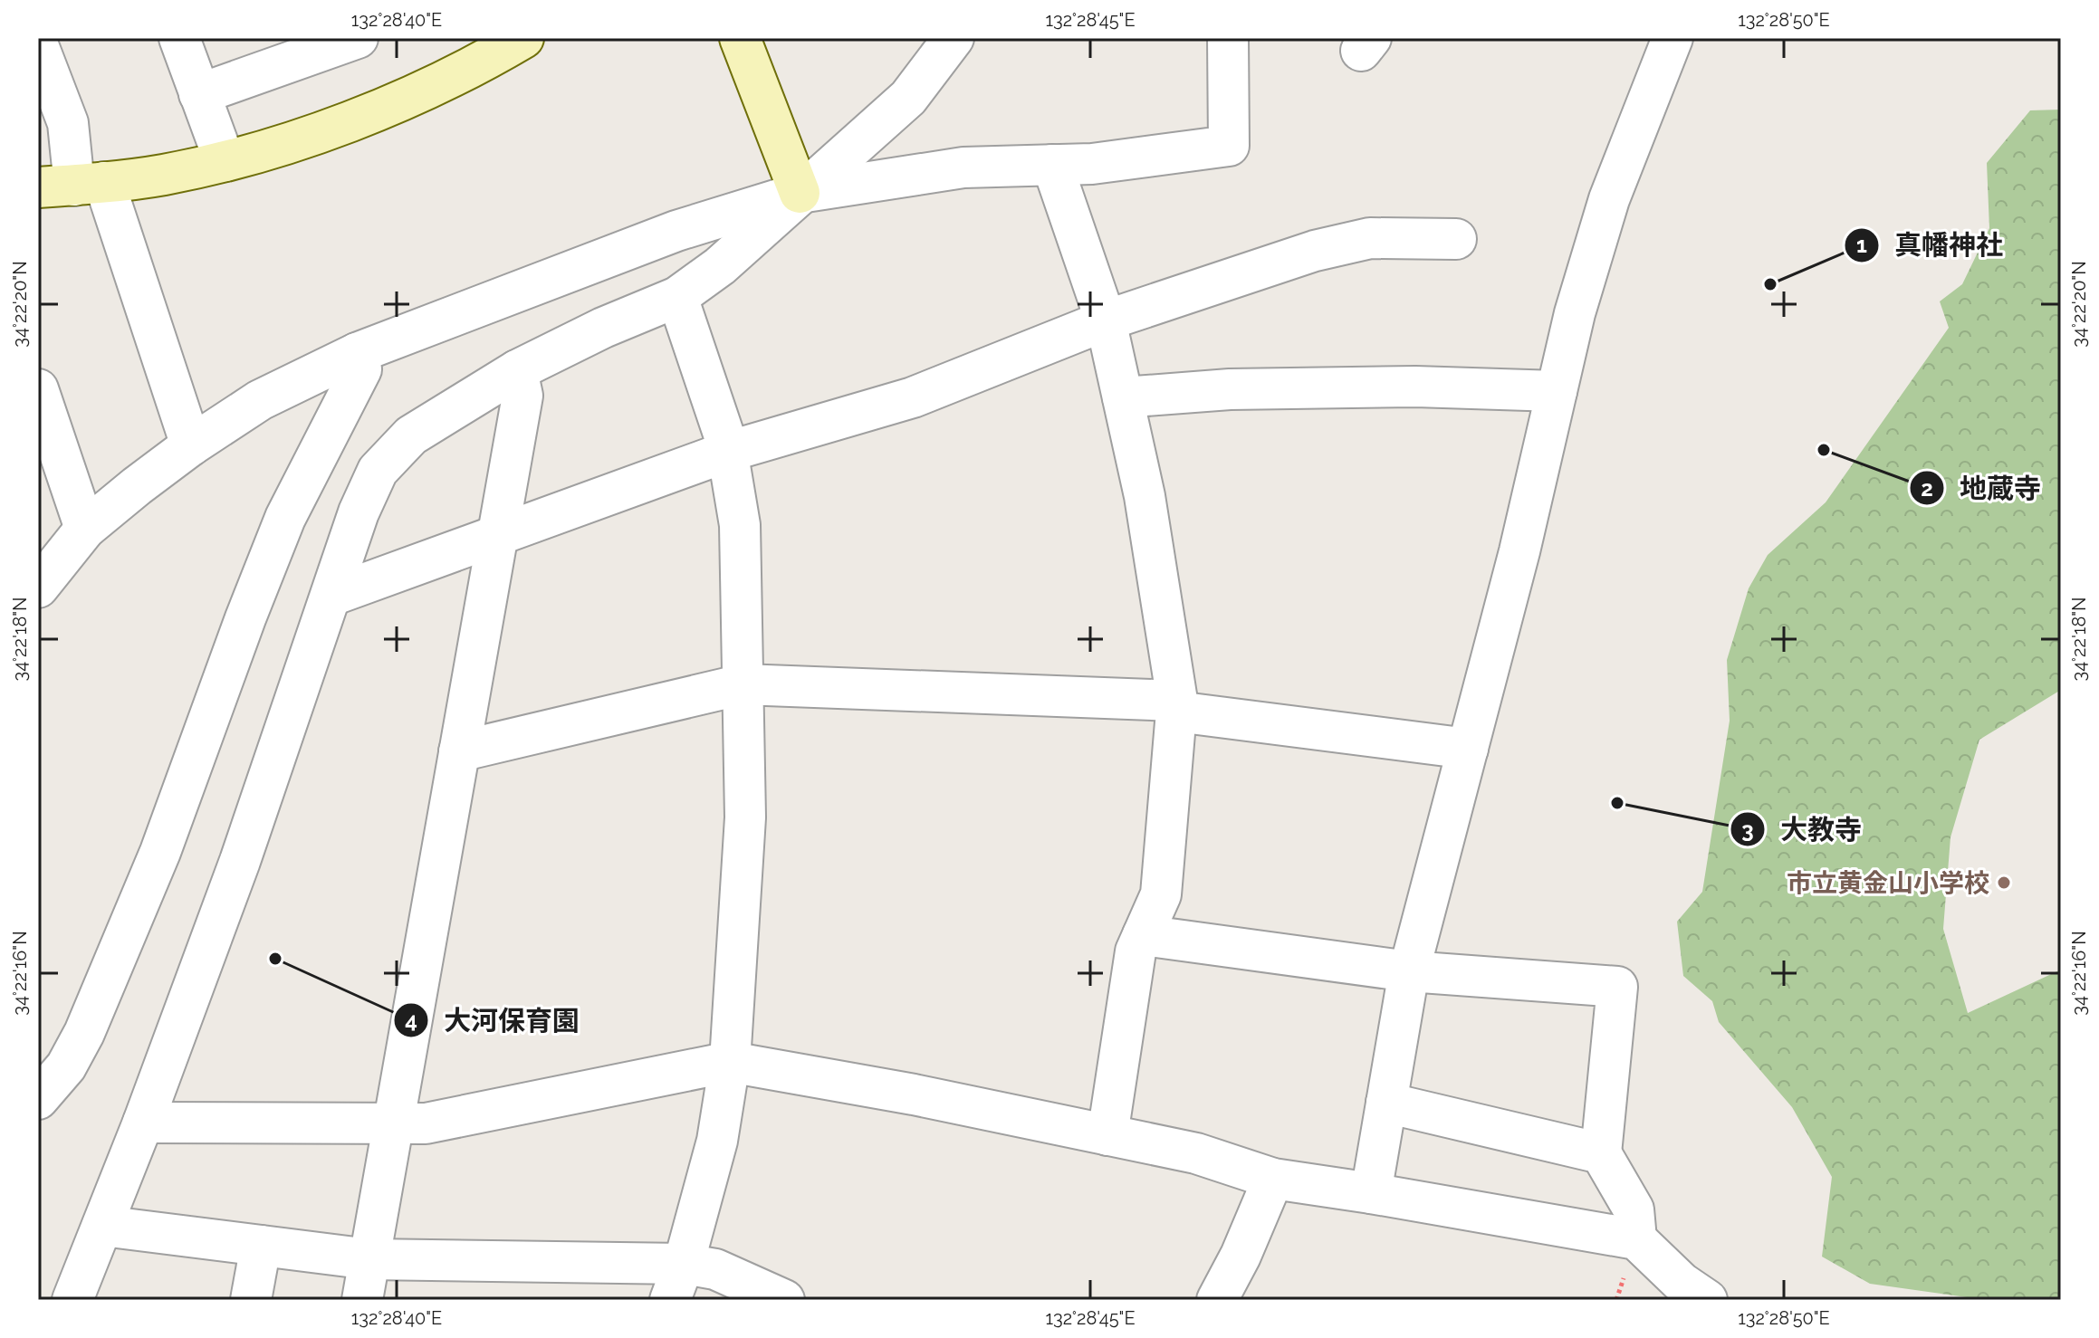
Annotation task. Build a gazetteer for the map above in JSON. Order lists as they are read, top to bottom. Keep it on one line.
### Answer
{"places":["真幡神社","地蔵寺","大教寺","市立黄金山小学校","大河保育園"],"coordinates":["132°28'40\"E","132°28'45\"E","132°28'50\"E","34°22'20\"N","34°22'18\"N","34°22'16\"N"]}
